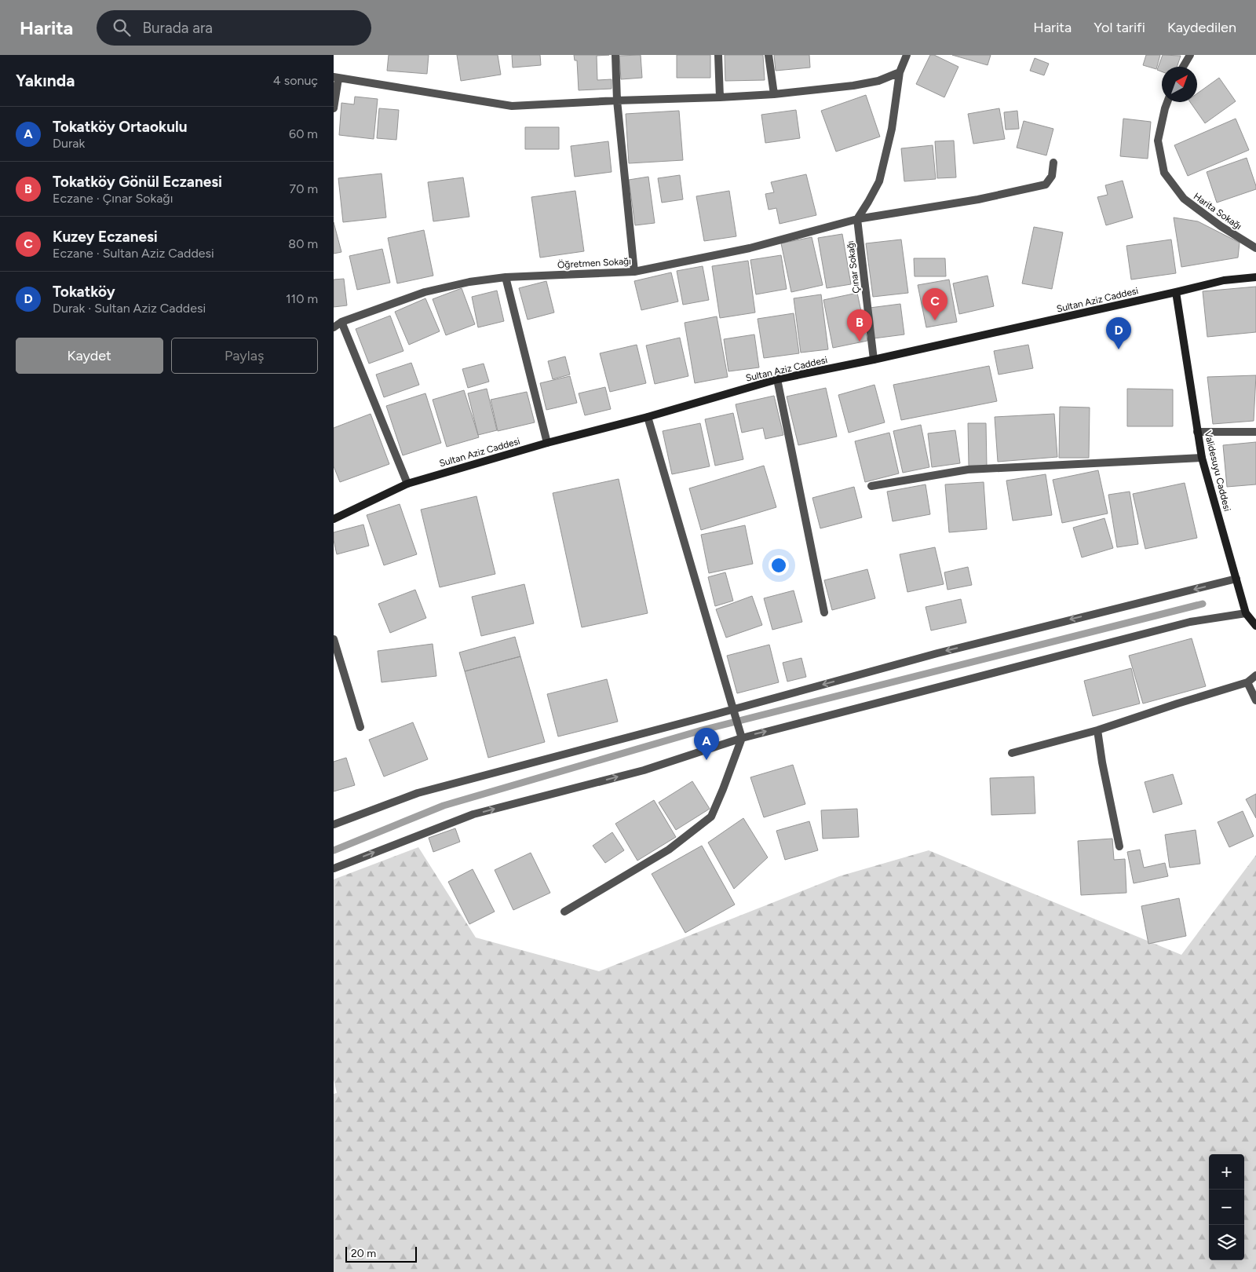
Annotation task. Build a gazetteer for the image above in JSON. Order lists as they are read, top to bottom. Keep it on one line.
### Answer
{"streets":{"street":["Harita Sokağı","Öğretmen Sokağı","Çınar Sokağı","Sultan Aziz Caddesi","Validesuyu Caddesi"]},"crossings":[["Öğretmen Sokağı","Çınar Sokağı"],["Çınar Sokağı","Sultan Aziz Caddesi"],["Sultan Aziz Caddesi","Validesuyu Caddesi"]],"scale_bar":"20 m","north":"top right","page":{"header":"Harita","search":"Burada ara","nav":["Harita","Yol tarifi","Kaydedilen"],"heading":["Yakında","4 sonuç"],"list":[{"mark":"A","name":"Tokatköy Ortaokulu","note":"Durak","value":"60 m"},{"mark":"B","name":"Tokatköy Gönül Eczanesi","note":"Eczane · Çınar Sokağı","value":"70 m"},{"mark":"C","name":"Kuzey Eczanesi","note":"Eczane · Sultan Aziz Caddesi","value":"80 m"},{"mark":"D","name":"Tokatköy","note":"Durak · Sultan Aziz Caddesi","value":"110 m"}],"pins":["C","B","D","A"],"buttons":["Kaydet","Paylaş"],"map_buttons":["+","−"],"scale":"20 m"}}
